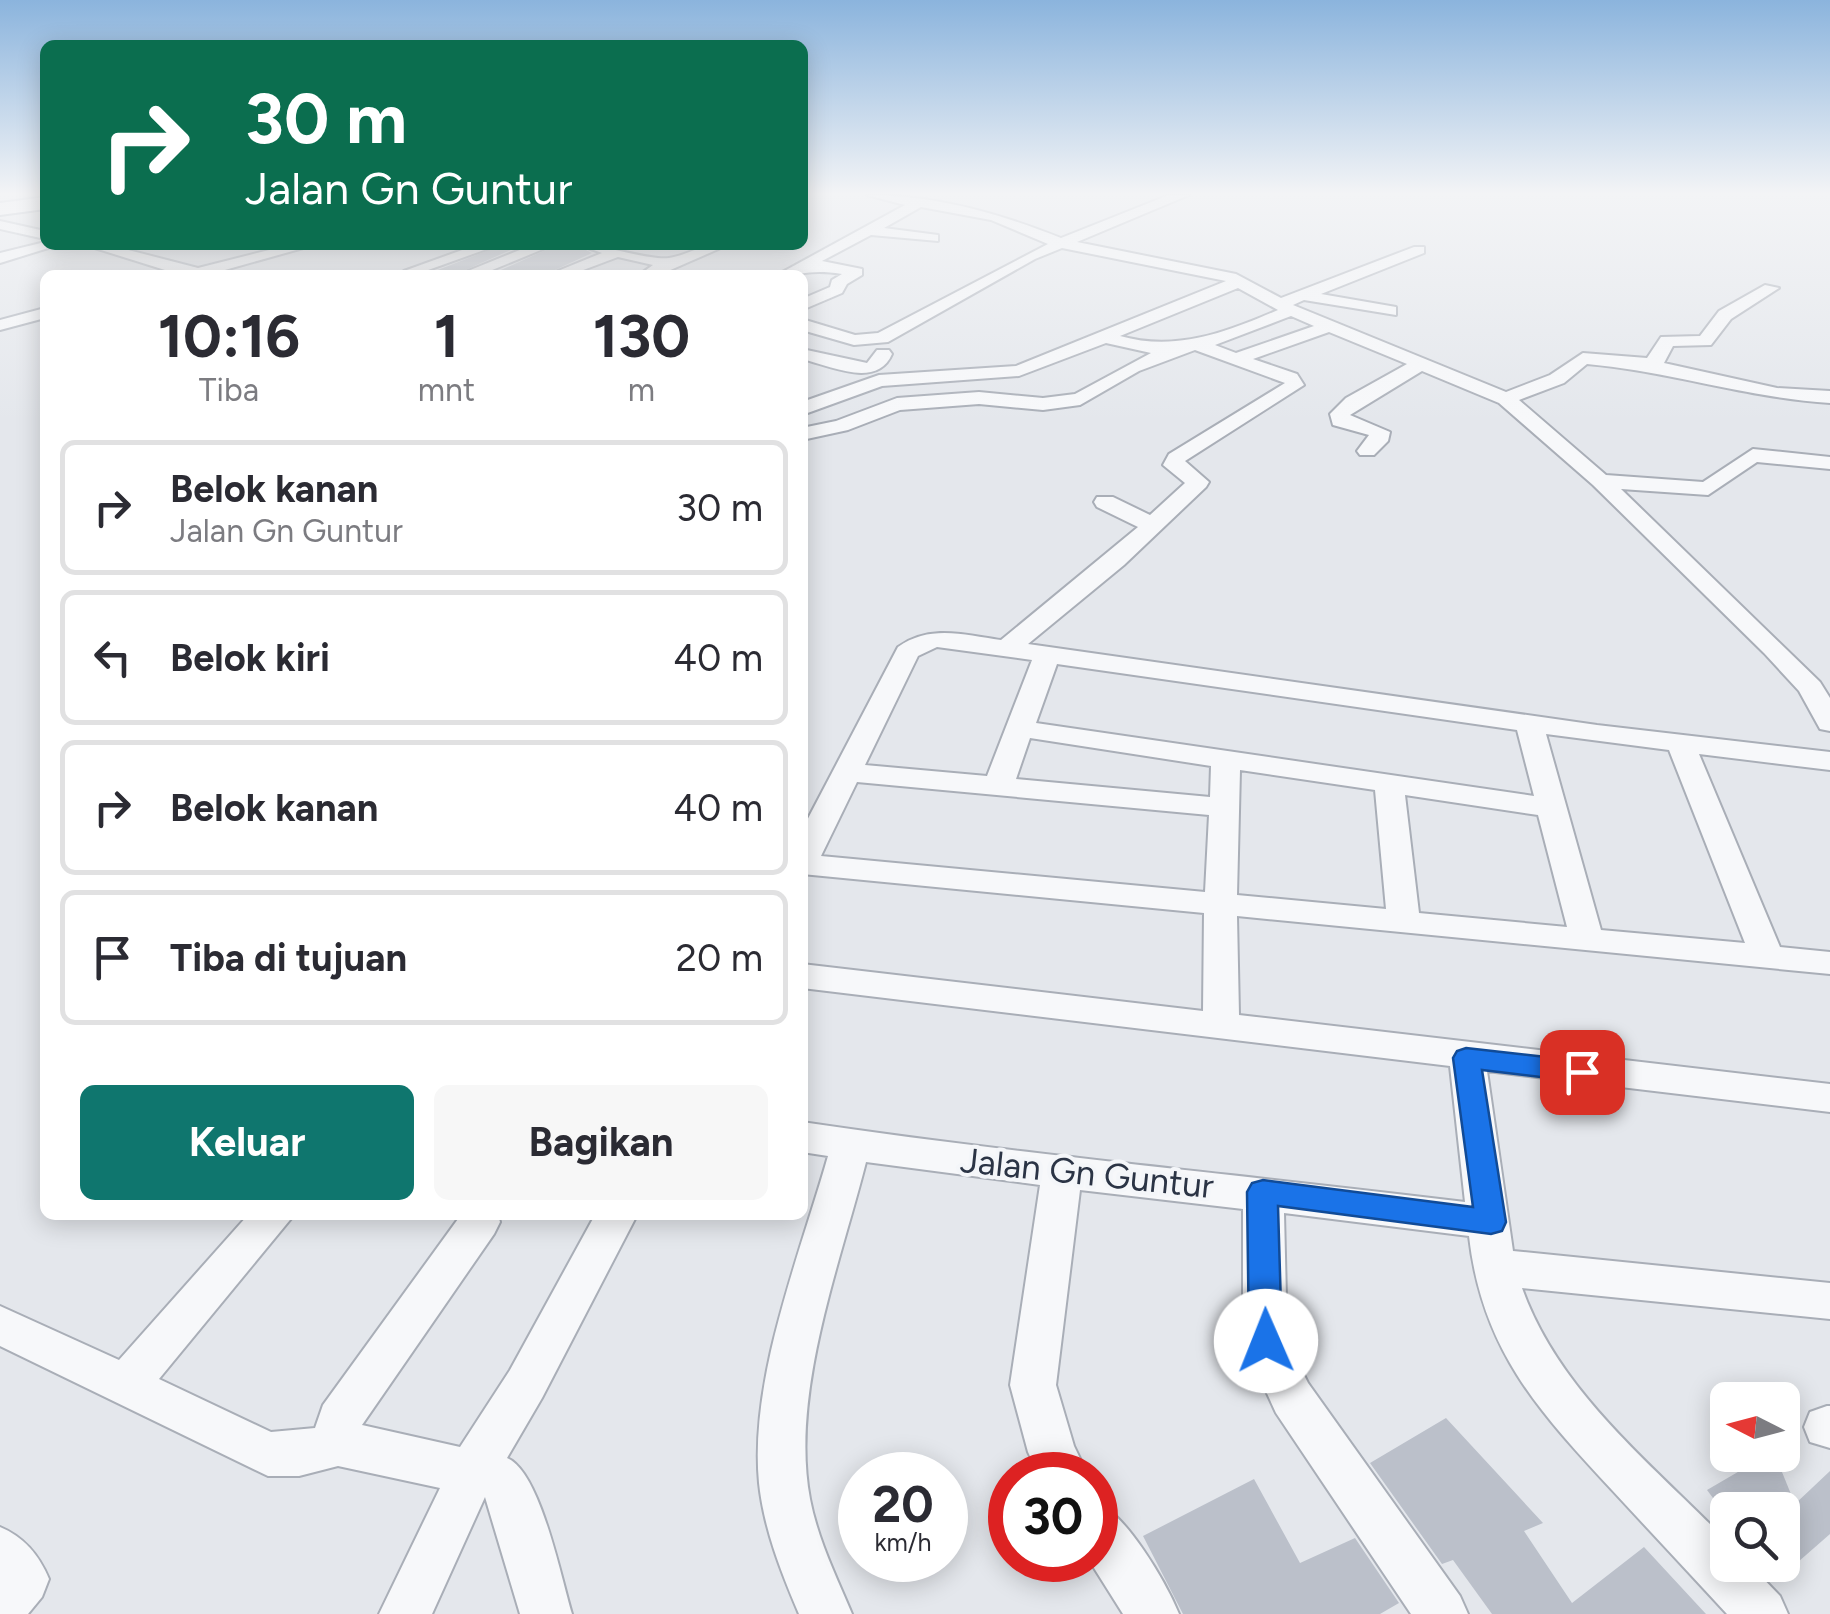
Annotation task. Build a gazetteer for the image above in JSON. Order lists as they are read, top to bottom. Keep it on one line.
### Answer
{"streets":{"street":["Jalan Gn Guntur"]},"north":"left","page":{"turn":["30 m","Jalan Gn Guntur"],"eta":["10:16","Tiba","1","mnt","130","m"],"list":[{"name":"Belok kanan","note":"Jalan Gn Guntur","value":"30 m"},{"name":"Belok kiri","value":"40 m"},{"name":"Belok kanan","value":"40 m"},{"name":"Tiba di tujuan","value":"20 m"}],"buttons":["Keluar","Bagikan"],"speed":"20 km/h","limit":"30"}}
